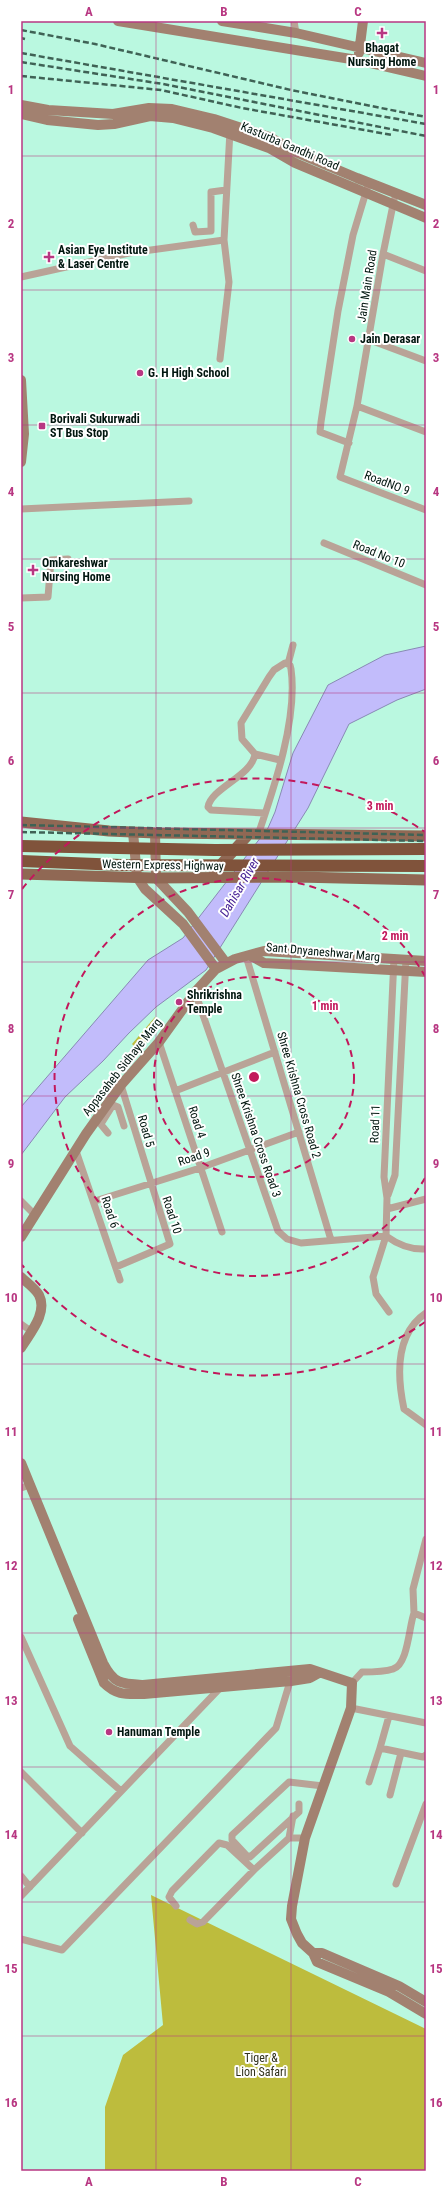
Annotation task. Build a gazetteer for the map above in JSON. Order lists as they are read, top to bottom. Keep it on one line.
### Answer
{"streets":{"highway":["Western Express Highway"],"street":["Kasturba Gandhi Road","Jain Main Road","RoadNO 9","Road No 10","Sant Dnyaneshwar Marg","Appasaheb Sidhaye Marg","Shree Krishna Cross Road 2","Road 4","Road 11","Road 5","Shree Krishna Cross Road 3","Road 9","Road 6","Road 10"]},"crossings":[["Kasturba Gandhi Road","Jain Main Road"],["Jain Main Road","RoadNO 9"],["Sant Dnyaneshwar Marg","Appasaheb Sidhaye Marg"],["Sant Dnyaneshwar Marg","Shree Krishna Cross Road 2"],["Sant Dnyaneshwar Marg","Road 11"],["Appasaheb Sidhaye Marg","Shree Krishna Cross Road 2"],["Appasaheb Sidhaye Marg","Road 4"],["Appasaheb Sidhaye Marg","Road 5"],["Appasaheb Sidhaye Marg","Shree Krishna Cross Road 3"],["Appasaheb Sidhaye Marg","Road 6"],["Shree Krishna Cross Road 2","Shree Krishna Cross Road 3"],["Shree Krishna Cross Road 2","Road 9"],["Road 4","Road 9"],["Road 11","Shree Krishna Cross Road 3"],["Road 5","Road 9"],["Road 5","Road 10"],["Shree Krishna Cross Road 3","Road 9"],["Road 9","Road 6"],["Road 9","Road 10"],["Road 6","Road 10"]],"water":["Dahisar River"],"parks":["Tiger & Lion Safari"],"places":{"health":["Bhagat Nursing Home","Asian Eye Institute & Laser Centre","Omkareshwar Nursing Home"],"other":["Jain Derasar","G. H High School","Shrikrishna Temple","Hanuman Temple"],"transit":["Borivali Sukurwadi ST Bus Stop"]},"grid":{"columns":["A","B","C"],"rows":["1","2","3","4","5","6","7","8","9","10","11","12","13","14","15","16"]},"rings":["3 min","2 min","1 min"]}
